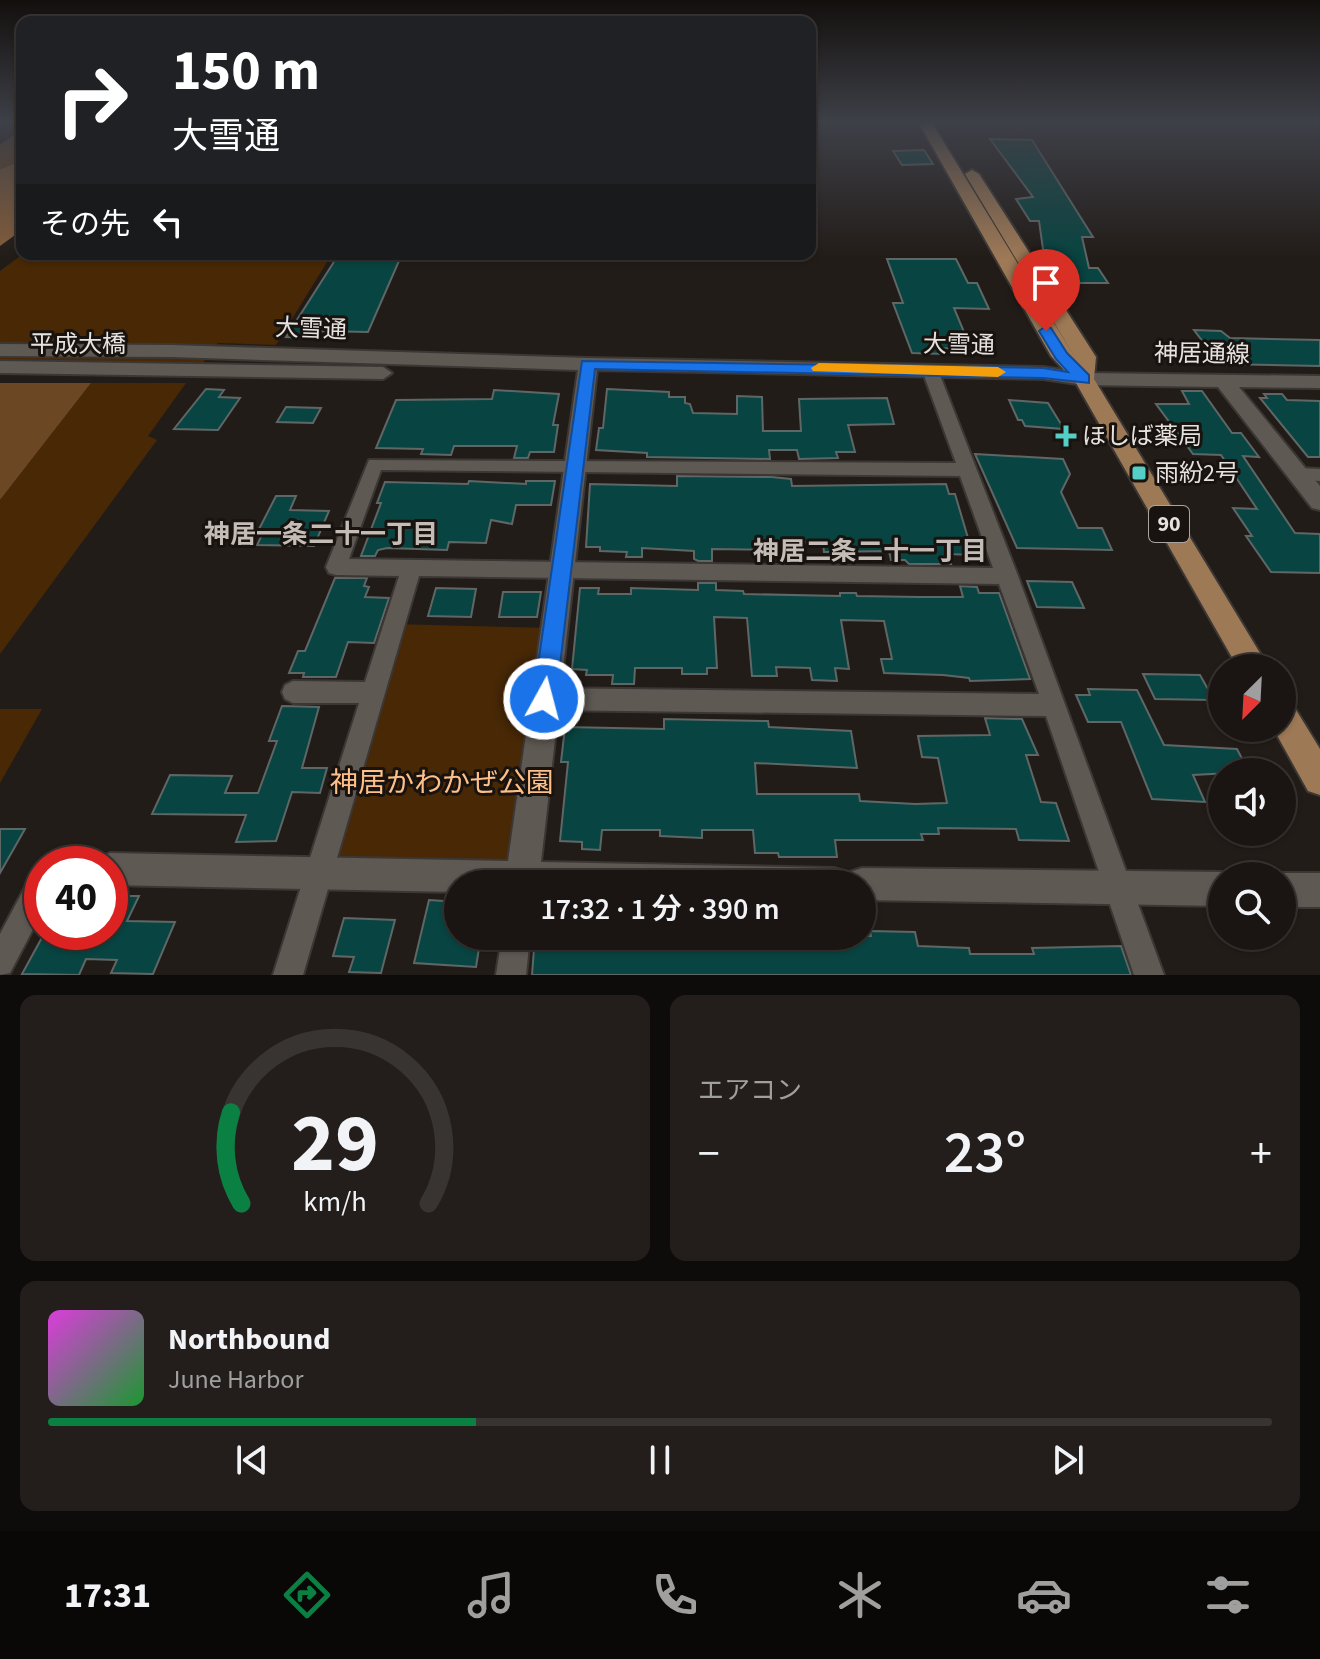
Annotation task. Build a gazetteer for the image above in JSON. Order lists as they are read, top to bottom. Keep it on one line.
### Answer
{"streets":{"main road":["90"],"street":["大雪通","平成大橋","神居通線"]},"crossings":[["大雪通","平成大橋"],["大雪通","神居通線"],["大雪通","90"],["神居通線","90"]],"districts":["神居一条二十一丁目","神居二条二十一丁目"],"parks":["神居かわかぜ公園"],"places":{"health":["ほしば薬局"],"transit":["雨紛2号"]},"north":"bottom left","page":{"turn":["150 m","大雪通"],"then":"その先","limit":"40","trip":"17:32 · 1 分 · 390 m","tile":"エアコン","heat":["−","23°","+"],"song":["Northbound","June Harbor"],"tabs":"17:31","gauge":["29","km/h"]}}
